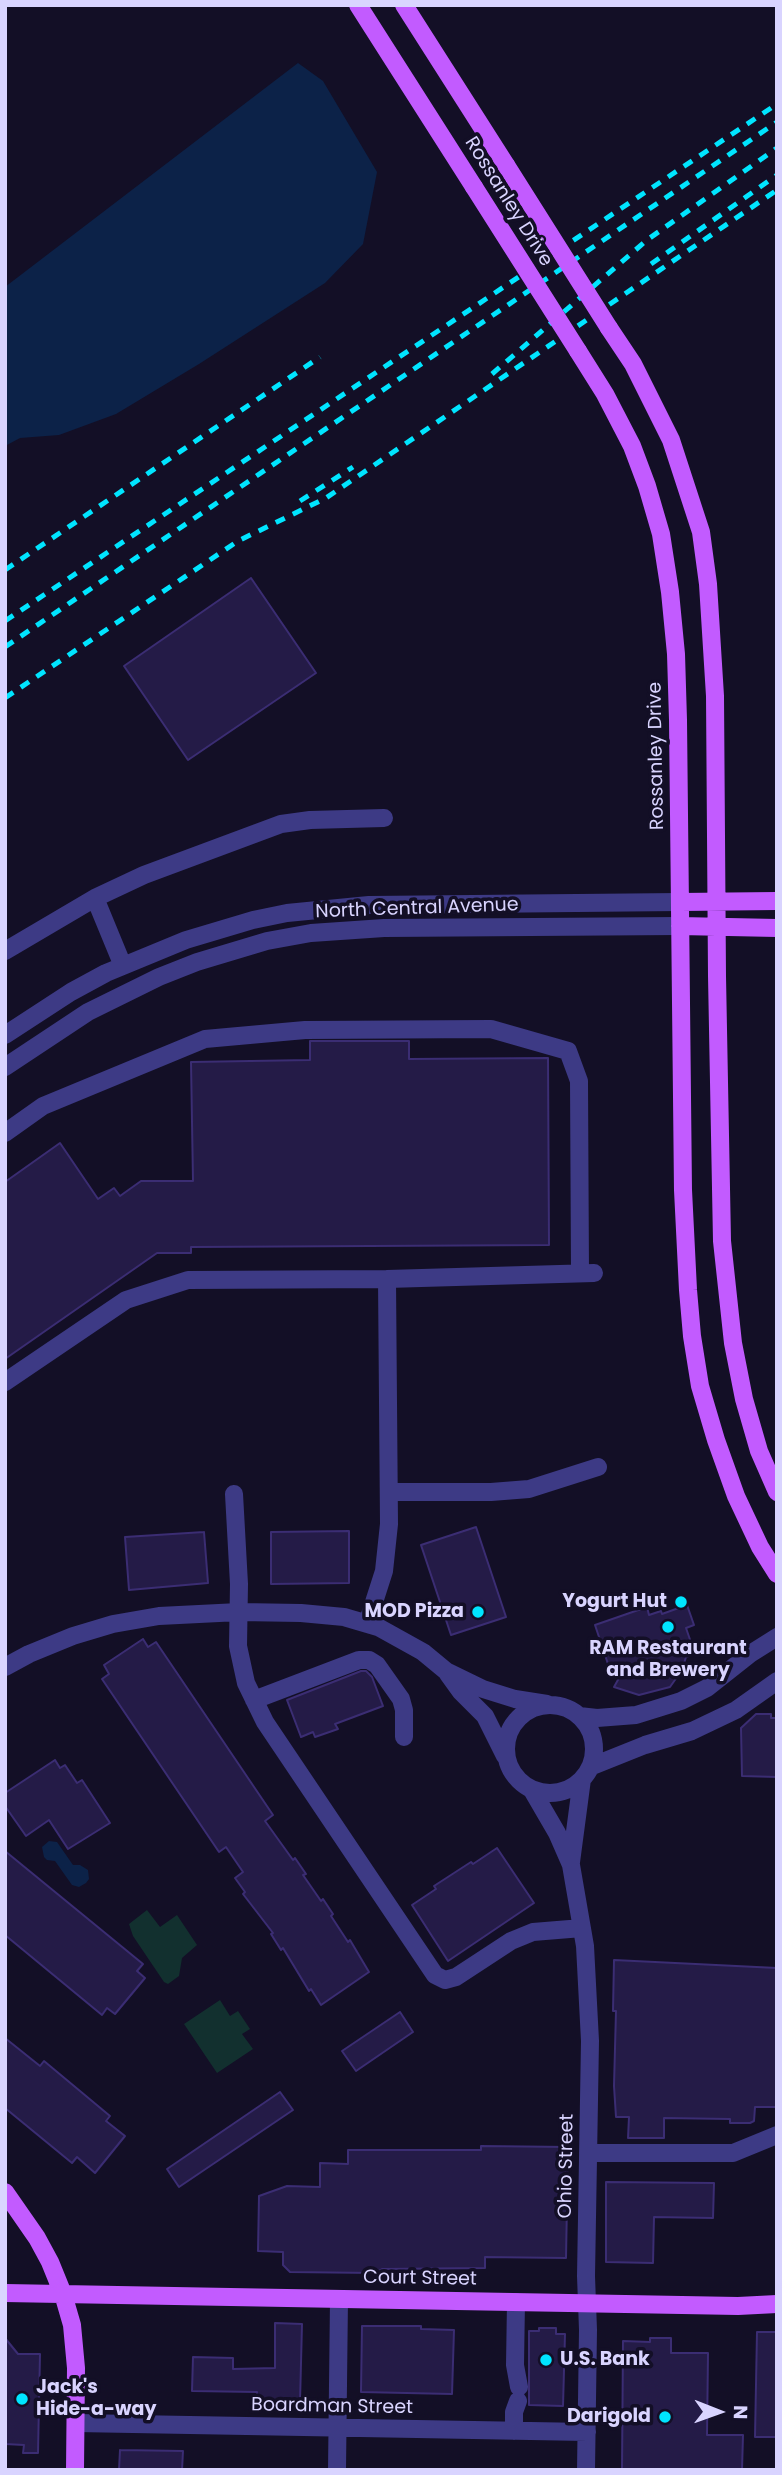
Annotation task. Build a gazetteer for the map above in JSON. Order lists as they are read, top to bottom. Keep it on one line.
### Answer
{"streets":{"main road":["Rossanley Drive","North Central Avenue","Court Street"],"street":["Ohio Street","Boardman Street"]},"crossings":[["Rossanley Drive","North Central Avenue"],["Ohio Street","Court Street"],["Ohio Street","Boardman Street"]],"places":["Yogurt Hut","MOD Pizza","RAM Restaurant and Brewery","U.S. Bank","Jack's Hide-a-way","Darigold"],"north":"right"}
